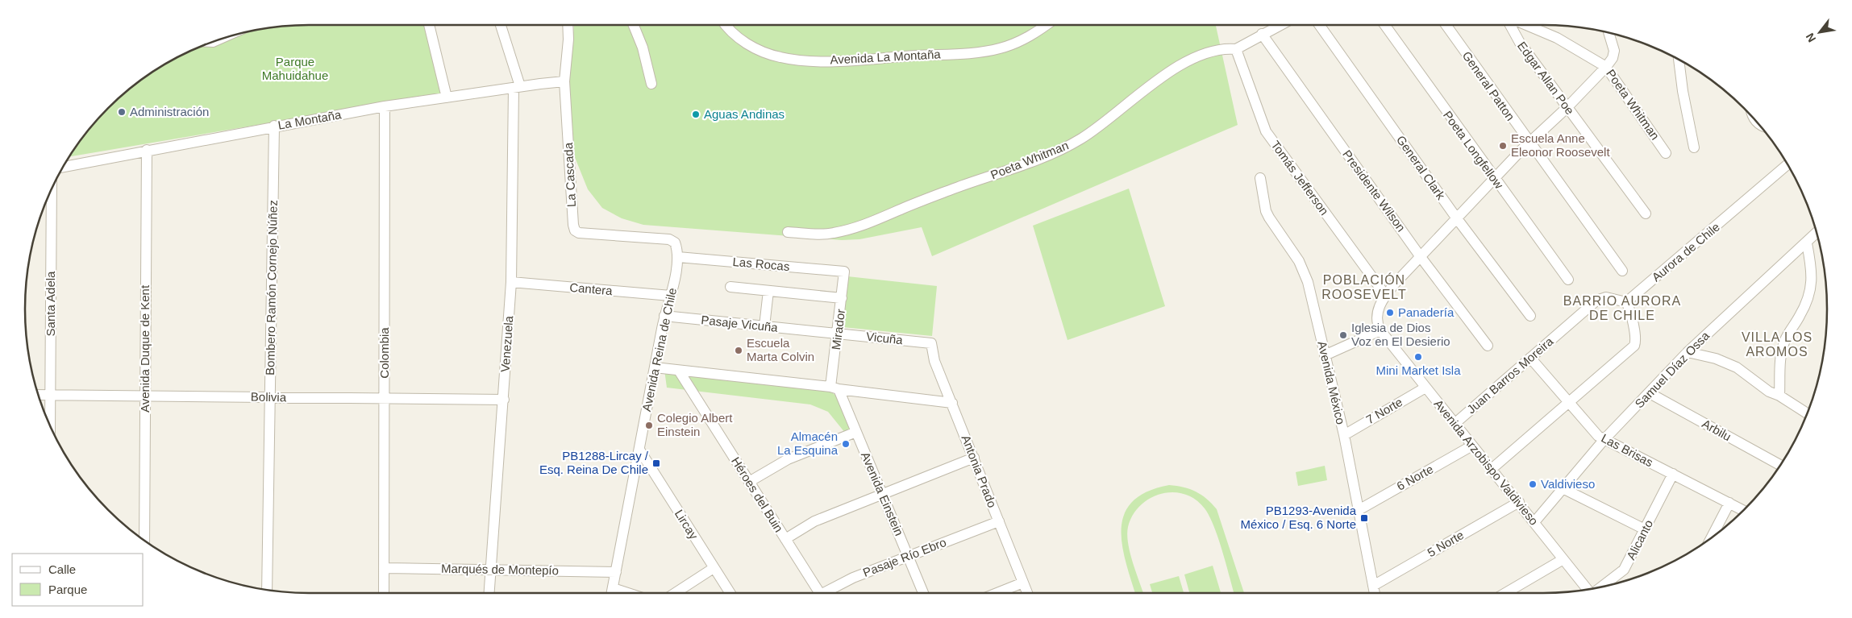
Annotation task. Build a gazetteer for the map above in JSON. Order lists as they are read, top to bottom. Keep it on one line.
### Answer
{"streets":{"street":["Avenida La Montaña","Edgar Allan Poe","General Patton","Poeta Whitman","La Montaña","Poeta Longfellow","General Clark","La Cascada","Tomás Jefferson","Presidente Wilson","Aurora de Chile","Las Rocas","Bombero Ramón Cornejo Núñez","Cantera","Santa Adela","Pasaje Vicuña","Mirador","Vicuña","Venezuela","Avenida Duque de Kent","Avenida Reina de Chile","Colombia","Samuel Díaz Ossa","Juan Barros Moreira","Avenida México","Bolivia","7 Norte","Arbilu","Las Brisas","Avenida Arzobispo Valdivieso","Antonia Prado","6 Norte","Avenida Einstein","Héroes del Buin","Lircay","Alicanto","5 Norte","Pasaje Río Ebro","Marqués de Montepío"]},"crossings":[["Poeta Whitman","Tomás Jefferson"],["Poeta Whitman","Presidente Wilson"],["La Montaña","La Cascada"],["La Montaña","Bombero Ramón Cornejo Núñez"],["La Montaña","Venezuela"],["La Montaña","Avenida Duque de Kent"],["La Montaña","Colombia"],["La Cascada","Avenida Reina de Chile"],["Aurora de Chile","Juan Barros Moreira"],["Las Rocas","Mirador"],["Las Rocas","Avenida Reina de Chile"],["Bombero Ramón Cornejo Núñez","Bolivia"],["Cantera","Venezuela"],["Cantera","Avenida Reina de Chile"],["Santa Adela","Bolivia"],["Pasaje Vicuña","Mirador"],["Pasaje Vicuña","Vicuña"],["Pasaje Vicuña","Avenida Reina de Chile"],["Mirador","Vicuña"],["Mirador","Avenida Einstein"],["Vicuña","Antonia Prado"],["Venezuela","Bolivia"],["Venezuela","Marqués de Montepío"],["Avenida Duque de Kent","Bolivia"],["Avenida Reina de Chile","Lircay"],["Avenida Reina de Chile","Marqués de Montepío"],["Colombia","Bolivia"],["Colombia","Marqués de Montepío"],["Samuel Díaz Ossa","Arbilu"],["Samuel Díaz Ossa","Las Brisas"],["Samuel Díaz Ossa","Avenida Arzobispo Valdivieso"],["Juan Barros Moreira","Las Brisas"],["Juan Barros Moreira","Avenida Arzobispo Valdivieso"],["Avenida México","7 Norte"],["Avenida México","6 Norte"],["Avenida México","5 Norte"],["7 Norte","Avenida Arzobispo Valdivieso"],["Las Brisas","Alicanto"],["Avenida Arzobispo Valdivieso","6 Norte"],["Avenida Arzobispo Valdivieso","5 Norte"],["Antonia Prado","Pasaje Río Ebro"],["Avenida Einstein","Pasaje Río Ebro"]],"districts":["POBLACIÓN ROOSEVELT","BARRIO AURORA DE CHILE","VILLA LOS AROMOS"],"parks":["Parque Mahuidahue"],"places":{"other":["Administración","Aguas Andinas","Escuela Anne Eleonor Roosevelt","Panadería","Iglesia de Dios Voz en El Desierio","Escuela Marta Colvin","Mini Market Isla","Colegio Albert Einstein","Almacén La Esquina","Valdivieso"],"transit":["PB1288-Lircay / Esq. Reina De Chile","PB1293-Avenida México / Esq. 6 Norte"]},"legend":["Calle","Parque"],"north":"bottom left"}
